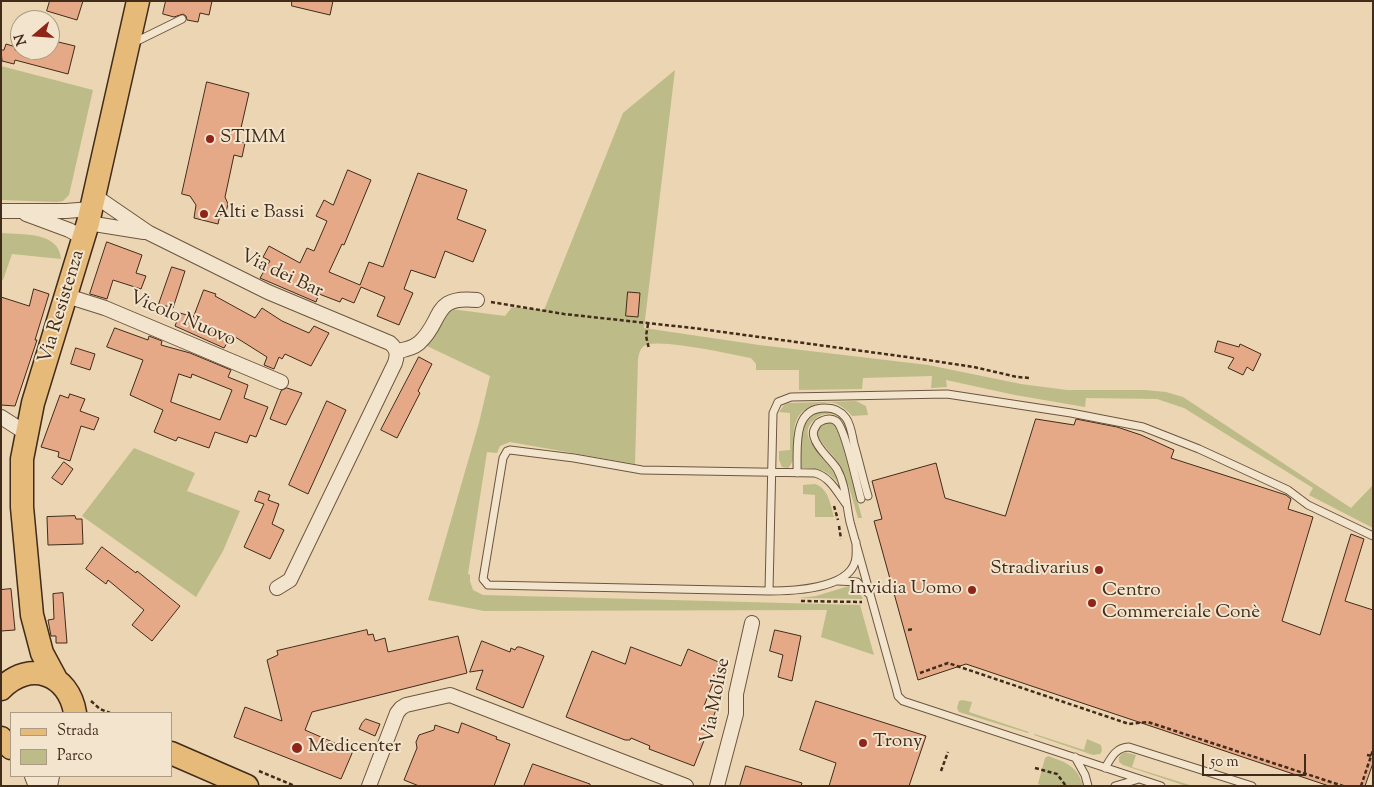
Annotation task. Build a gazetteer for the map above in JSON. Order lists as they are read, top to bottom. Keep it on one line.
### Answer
{"streets":{"main road":["Via Resistenza"],"street":["Via dei Bar","Vicolo Nuovo","Via Molise"]},"crossings":[["Via dei Bar","Via Resistenza"],["Via Resistenza","Vicolo Nuovo"]],"places":["STIMM","Alti e Bassi","Stradivarius","Invidia Uomo","Centro Commerciale Conè","Trony","Medicenter"],"legend":["Strada","Parco"],"scale_bar":"50 m","north":"left"}
